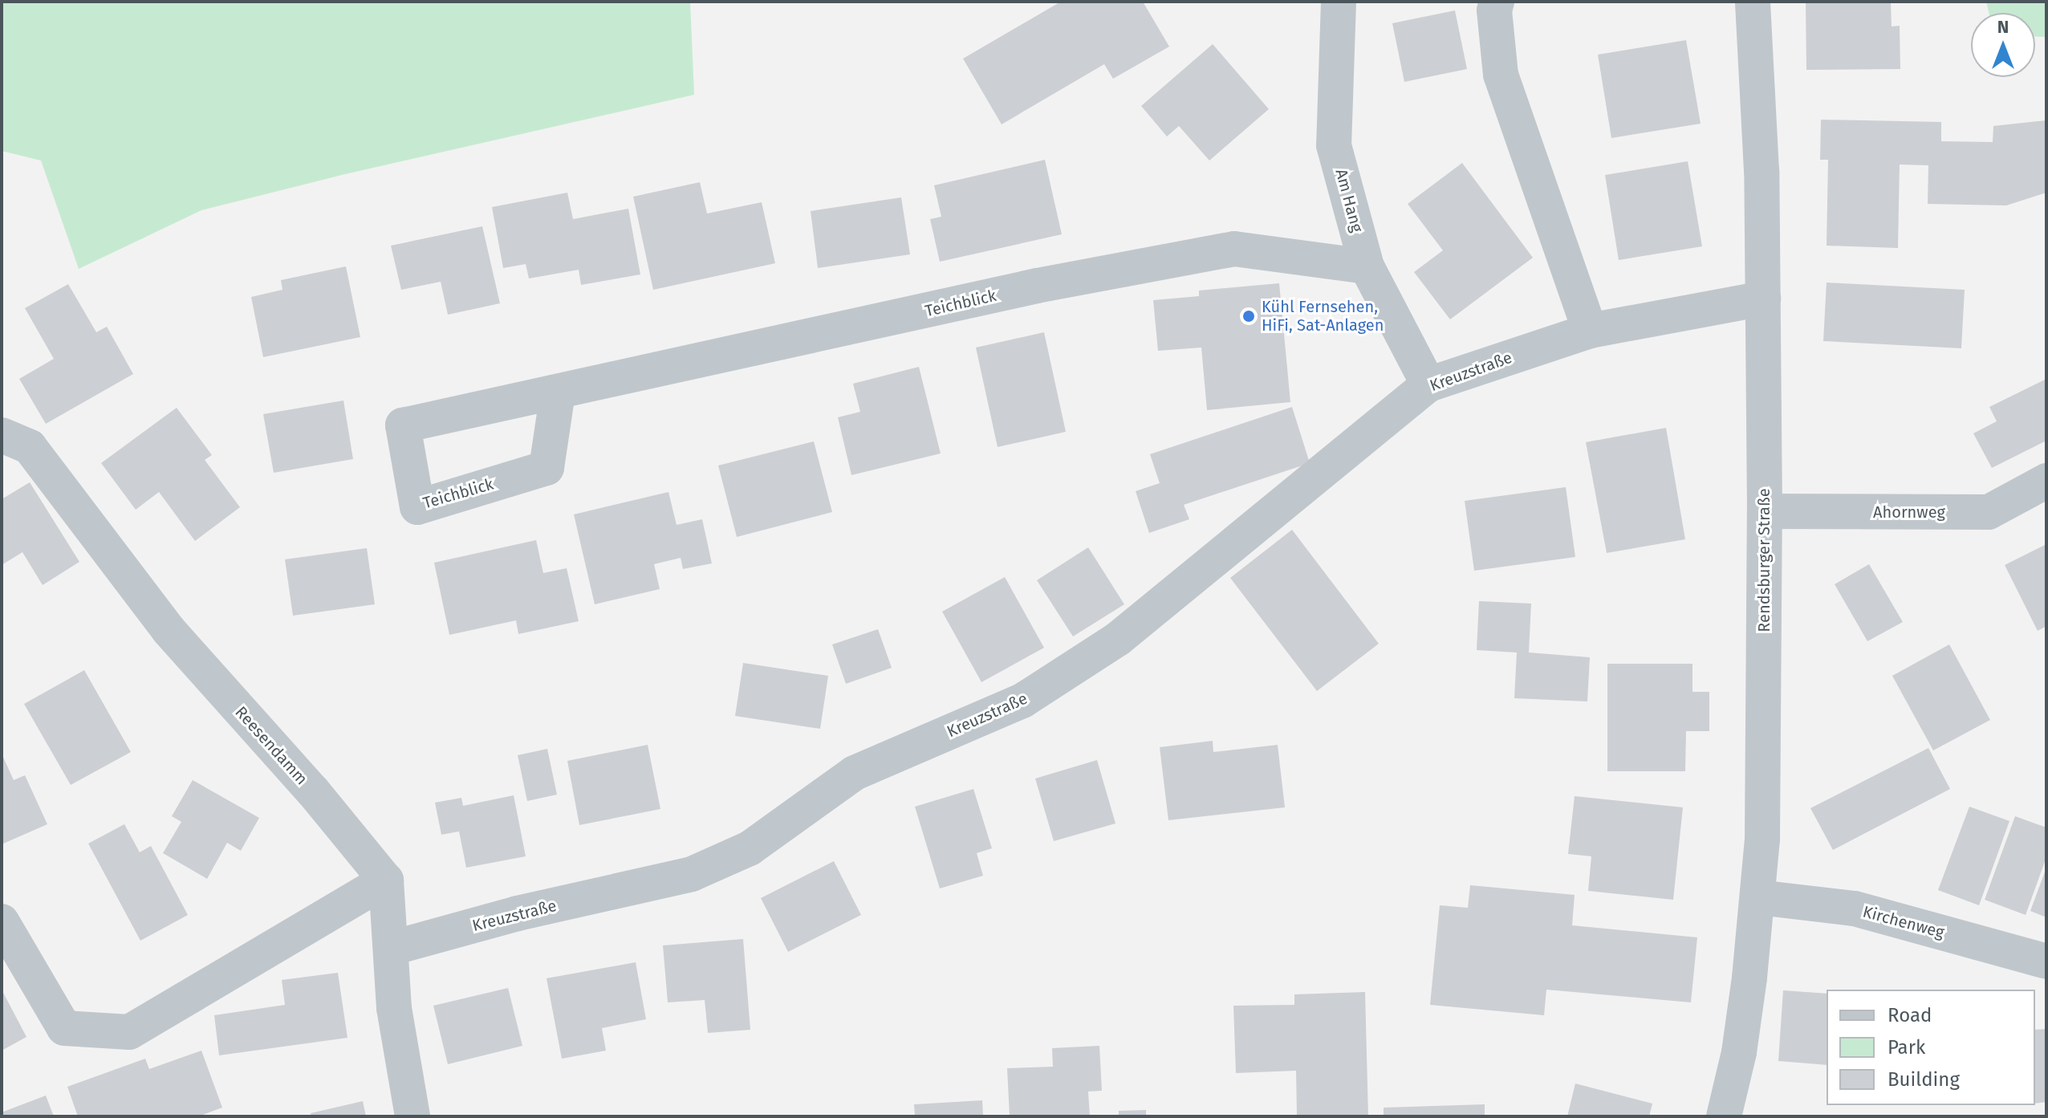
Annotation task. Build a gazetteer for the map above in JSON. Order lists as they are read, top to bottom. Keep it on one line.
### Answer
{"streets":{"street":["Am Hang","Teichblick","Kreuzstraße","Ahornweg","Rendsburger Straße","Reesendamm","Kirchenweg"]},"crossings":[["Am Hang","Teichblick"],["Am Hang","Kreuzstraße"],["Kreuzstraße","Rendsburger Straße"],["Ahornweg","Rendsburger Straße"],["Rendsburger Straße","Kirchenweg"]],"places":["Kühl Fernsehen, HiFi, Sat-Anlagen"],"legend":["Road","Park","Building"],"north":"top"}
